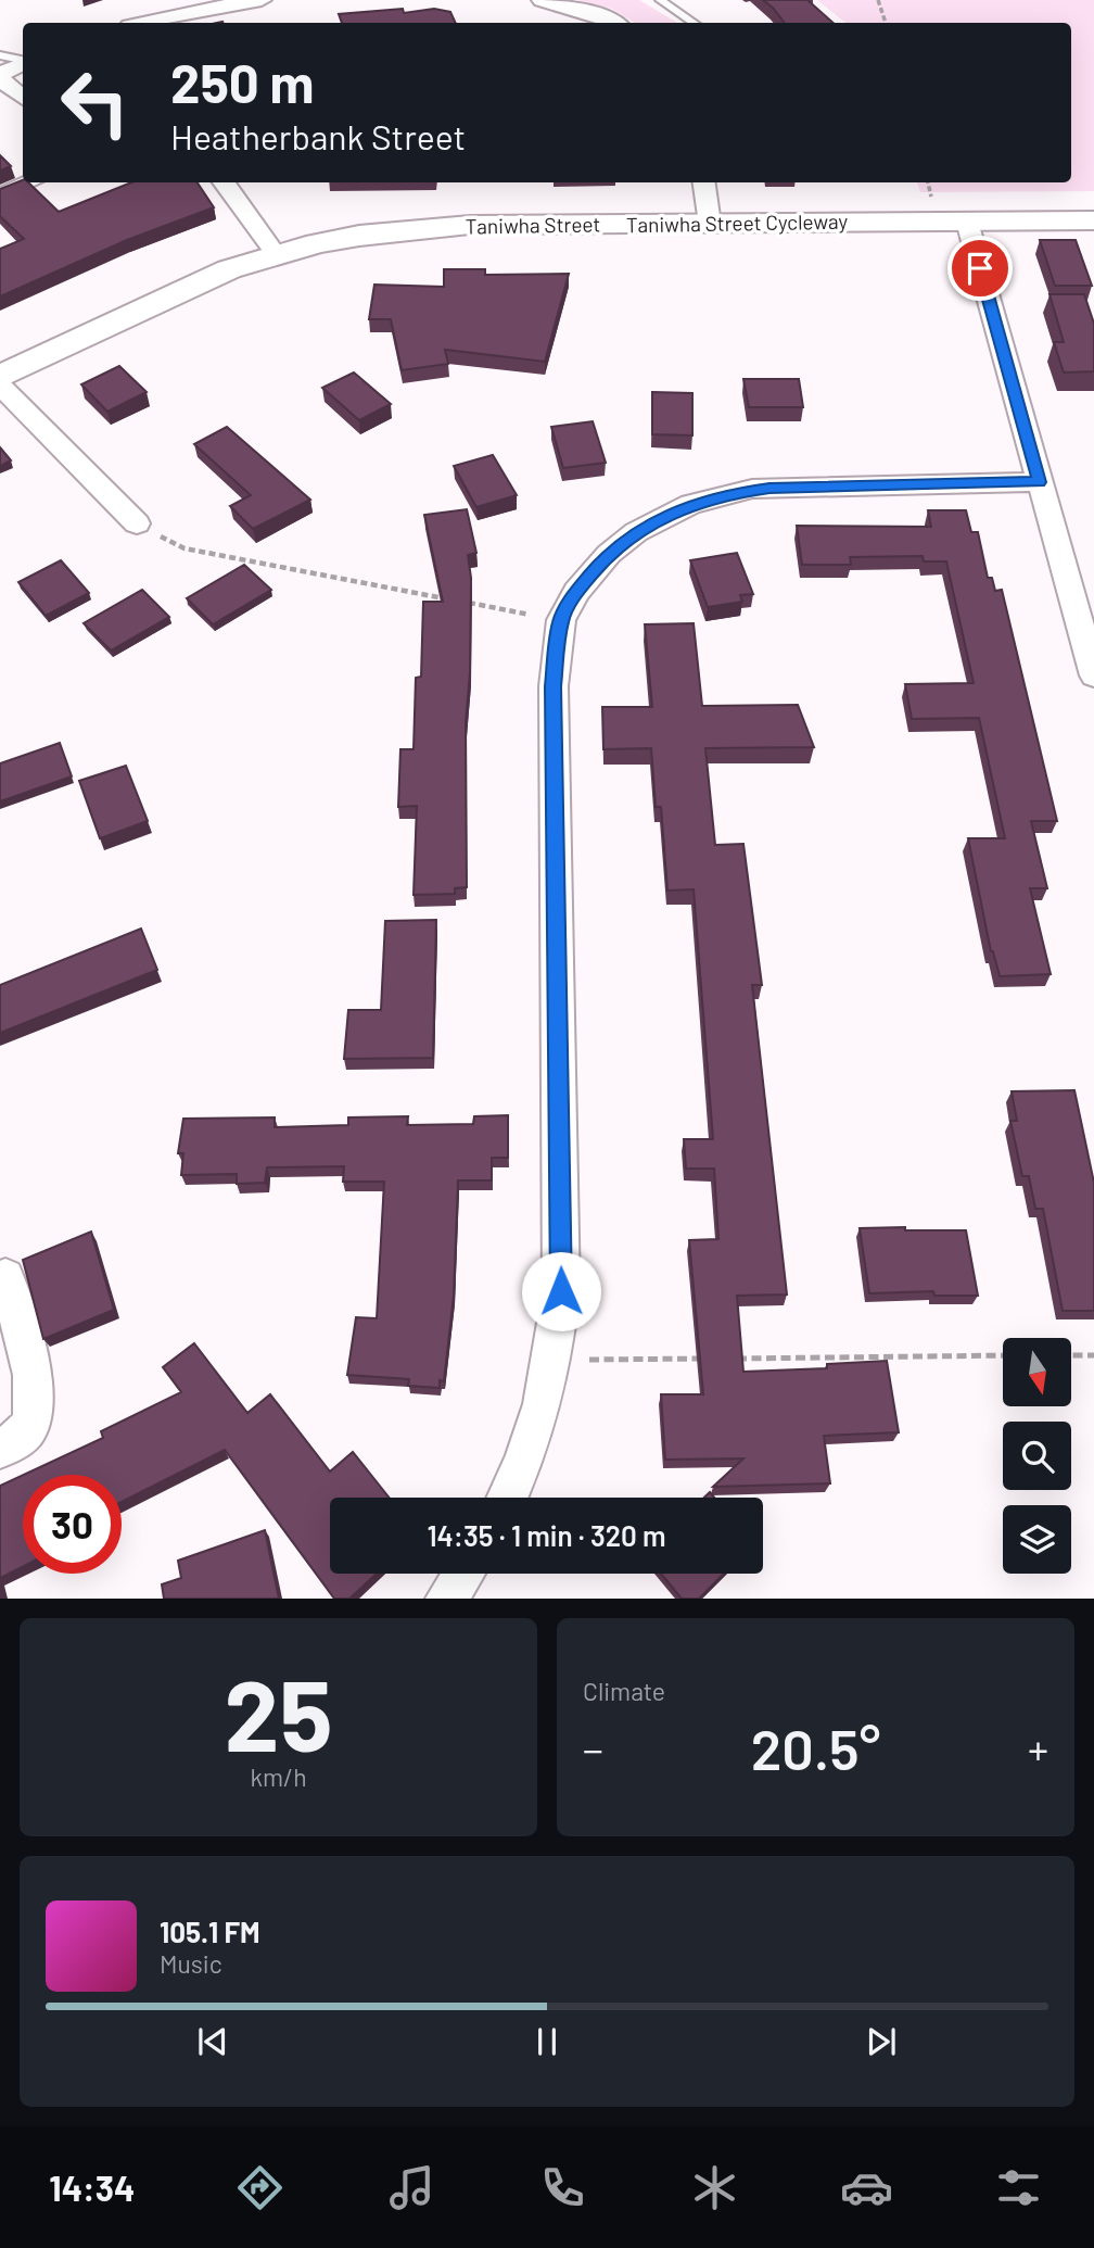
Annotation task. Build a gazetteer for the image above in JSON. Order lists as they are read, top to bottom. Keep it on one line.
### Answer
{"streets":{"main road":["Taniwha Street"]},"north":"bottom","page":{"turn":["250 m","Heatherbank Street"],"limit":"30","trip":"14:35 · 1 min · 320 m","tile":[["25","km/h"],"Climate"],"heat":["−","20.5°","+"],"song":["105.1 FM","Music"],"tabs":"14:34"}}
